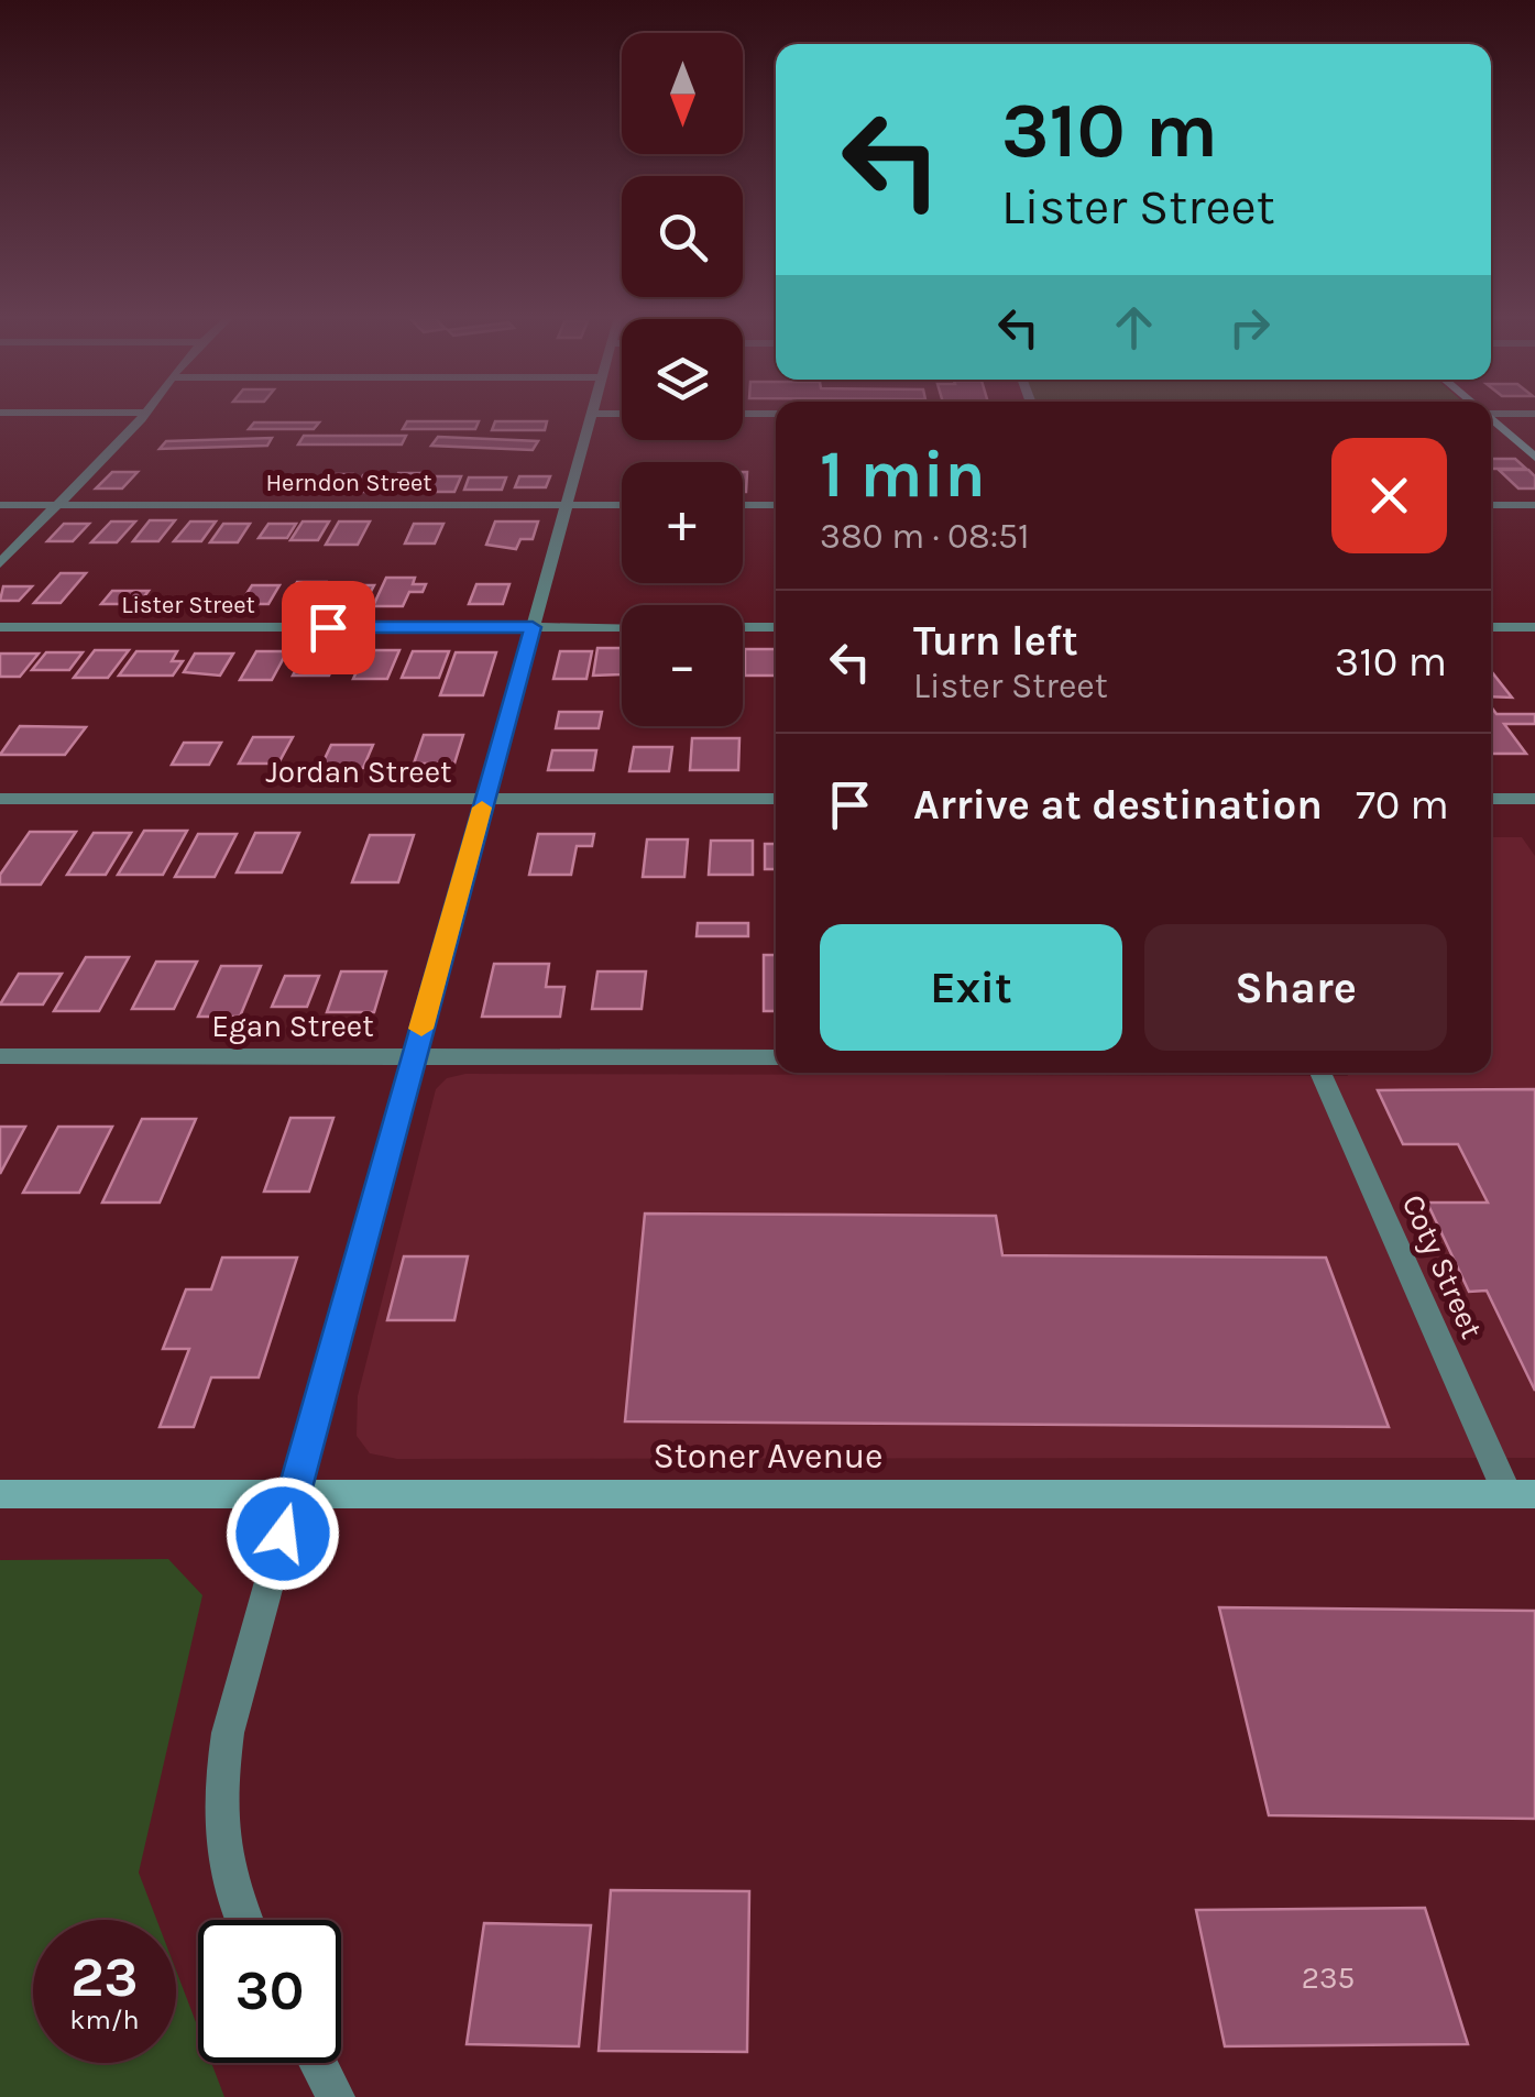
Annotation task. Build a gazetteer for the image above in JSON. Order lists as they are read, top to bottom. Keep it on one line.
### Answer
{"streets":{"street":["Herndon Street","Lister Street","Jordan Street","Egan Street","Coty Street","Stoner Avenue"]},"crossings":[["Coty Street","Stoner Avenue"]],"house_numbers":["235"],"north":"bottom","page":{"map_buttons":["+","−"],"turn":["310 m","Lister Street"],"heading":["1 min","380 m · 08:51"],"list":[{"name":"Turn left","note":"Lister Street","value":"310 m"},{"name":"Arrive at destination","value":"70 m"}],"buttons":["Exit","Share"],"speed":"23 km/h","limit":"30"}}
